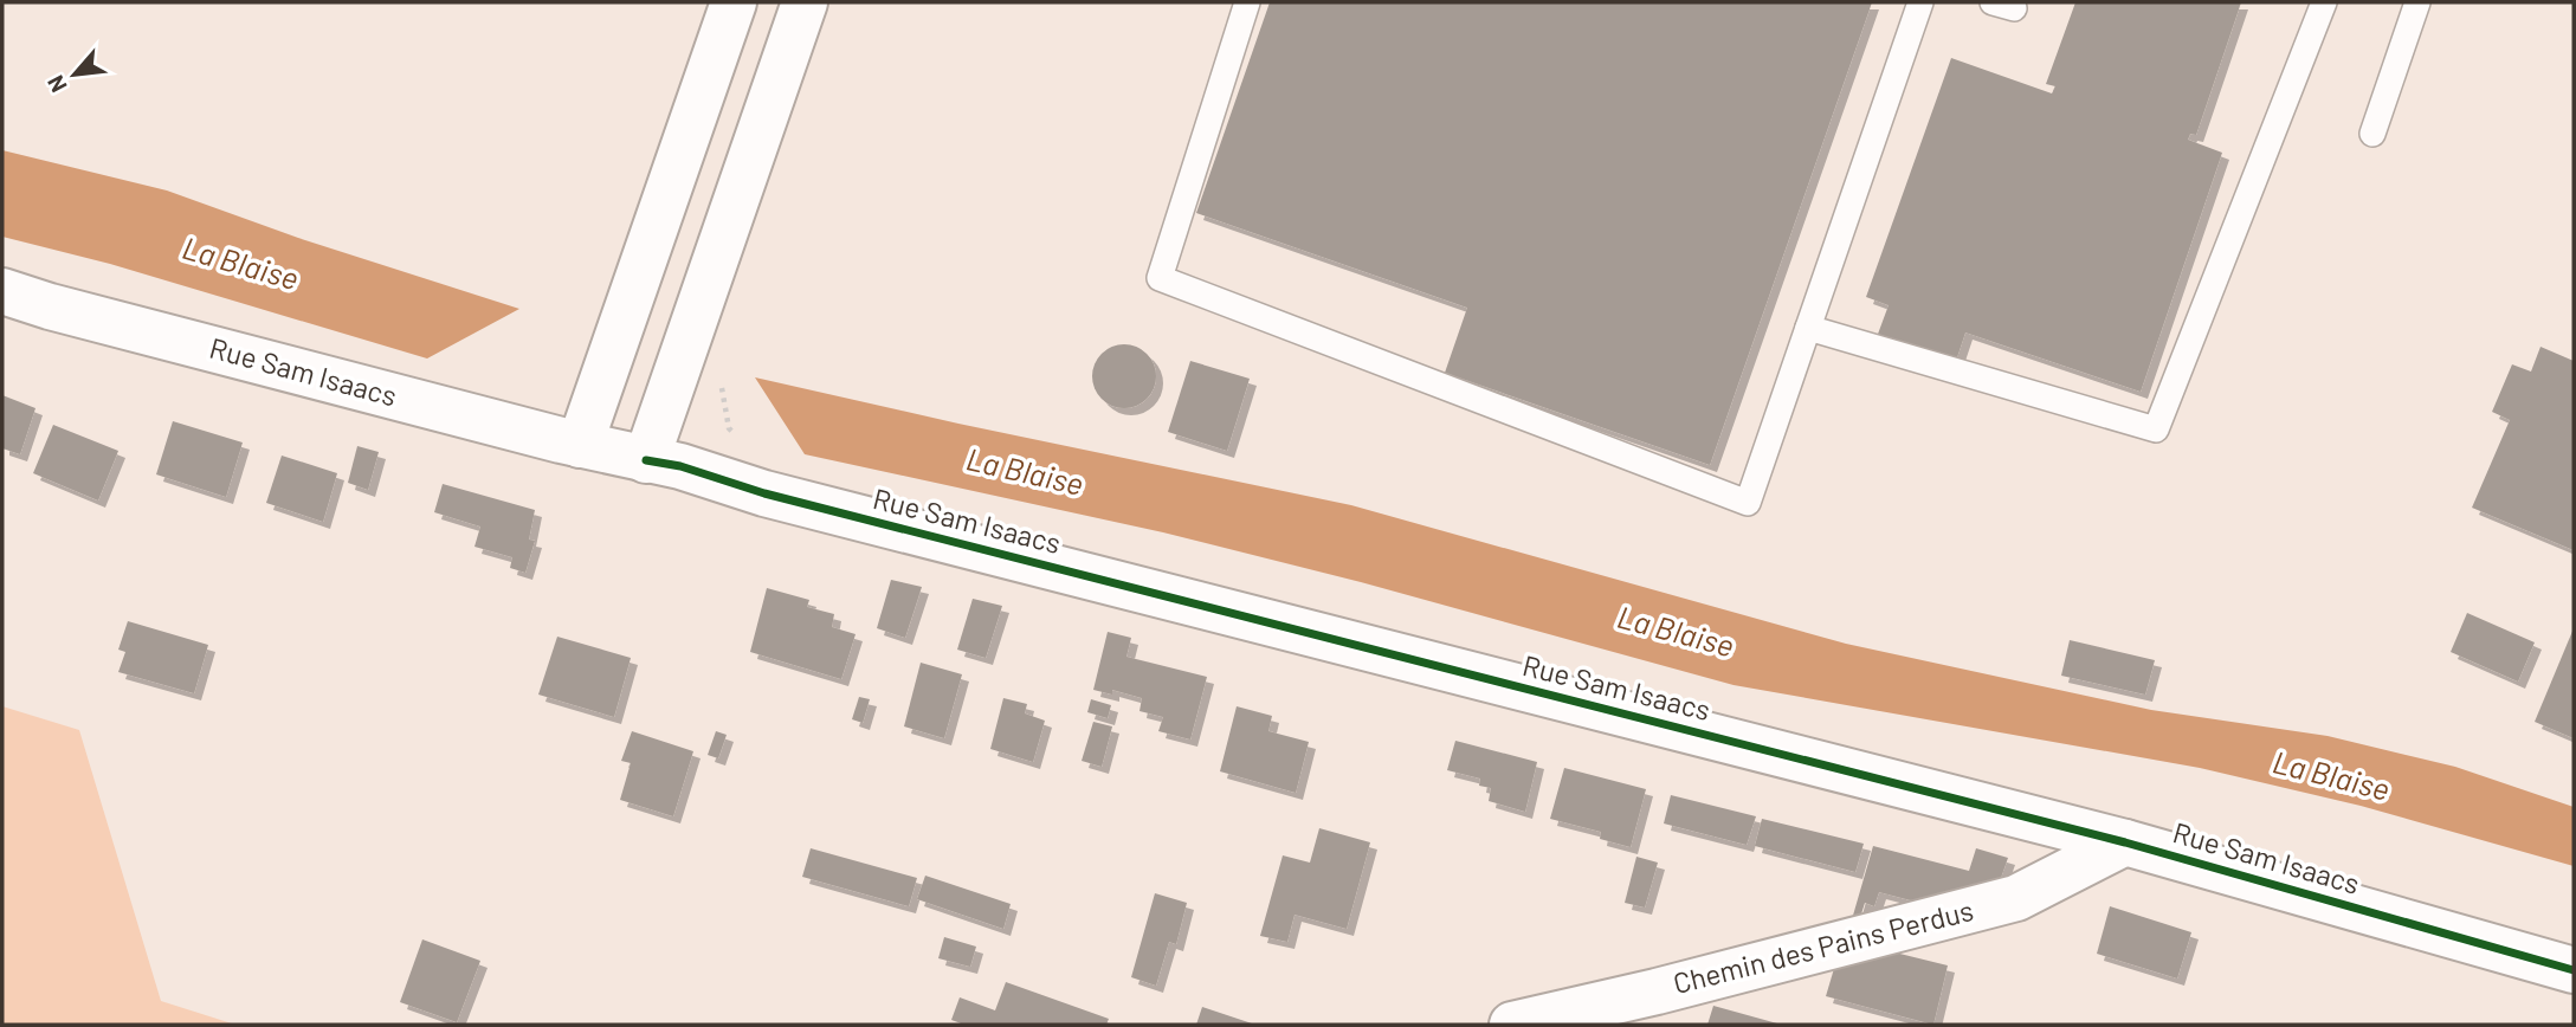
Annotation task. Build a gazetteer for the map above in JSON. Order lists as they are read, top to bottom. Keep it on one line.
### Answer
{"streets":{"street":["Rue Sam Isaacs","Chemin des Pains Perdus"]},"crossings":[["Rue Sam Isaacs","Chemin des Pains Perdus"]],"water":["La Blaise"],"north":"bottom left"}
